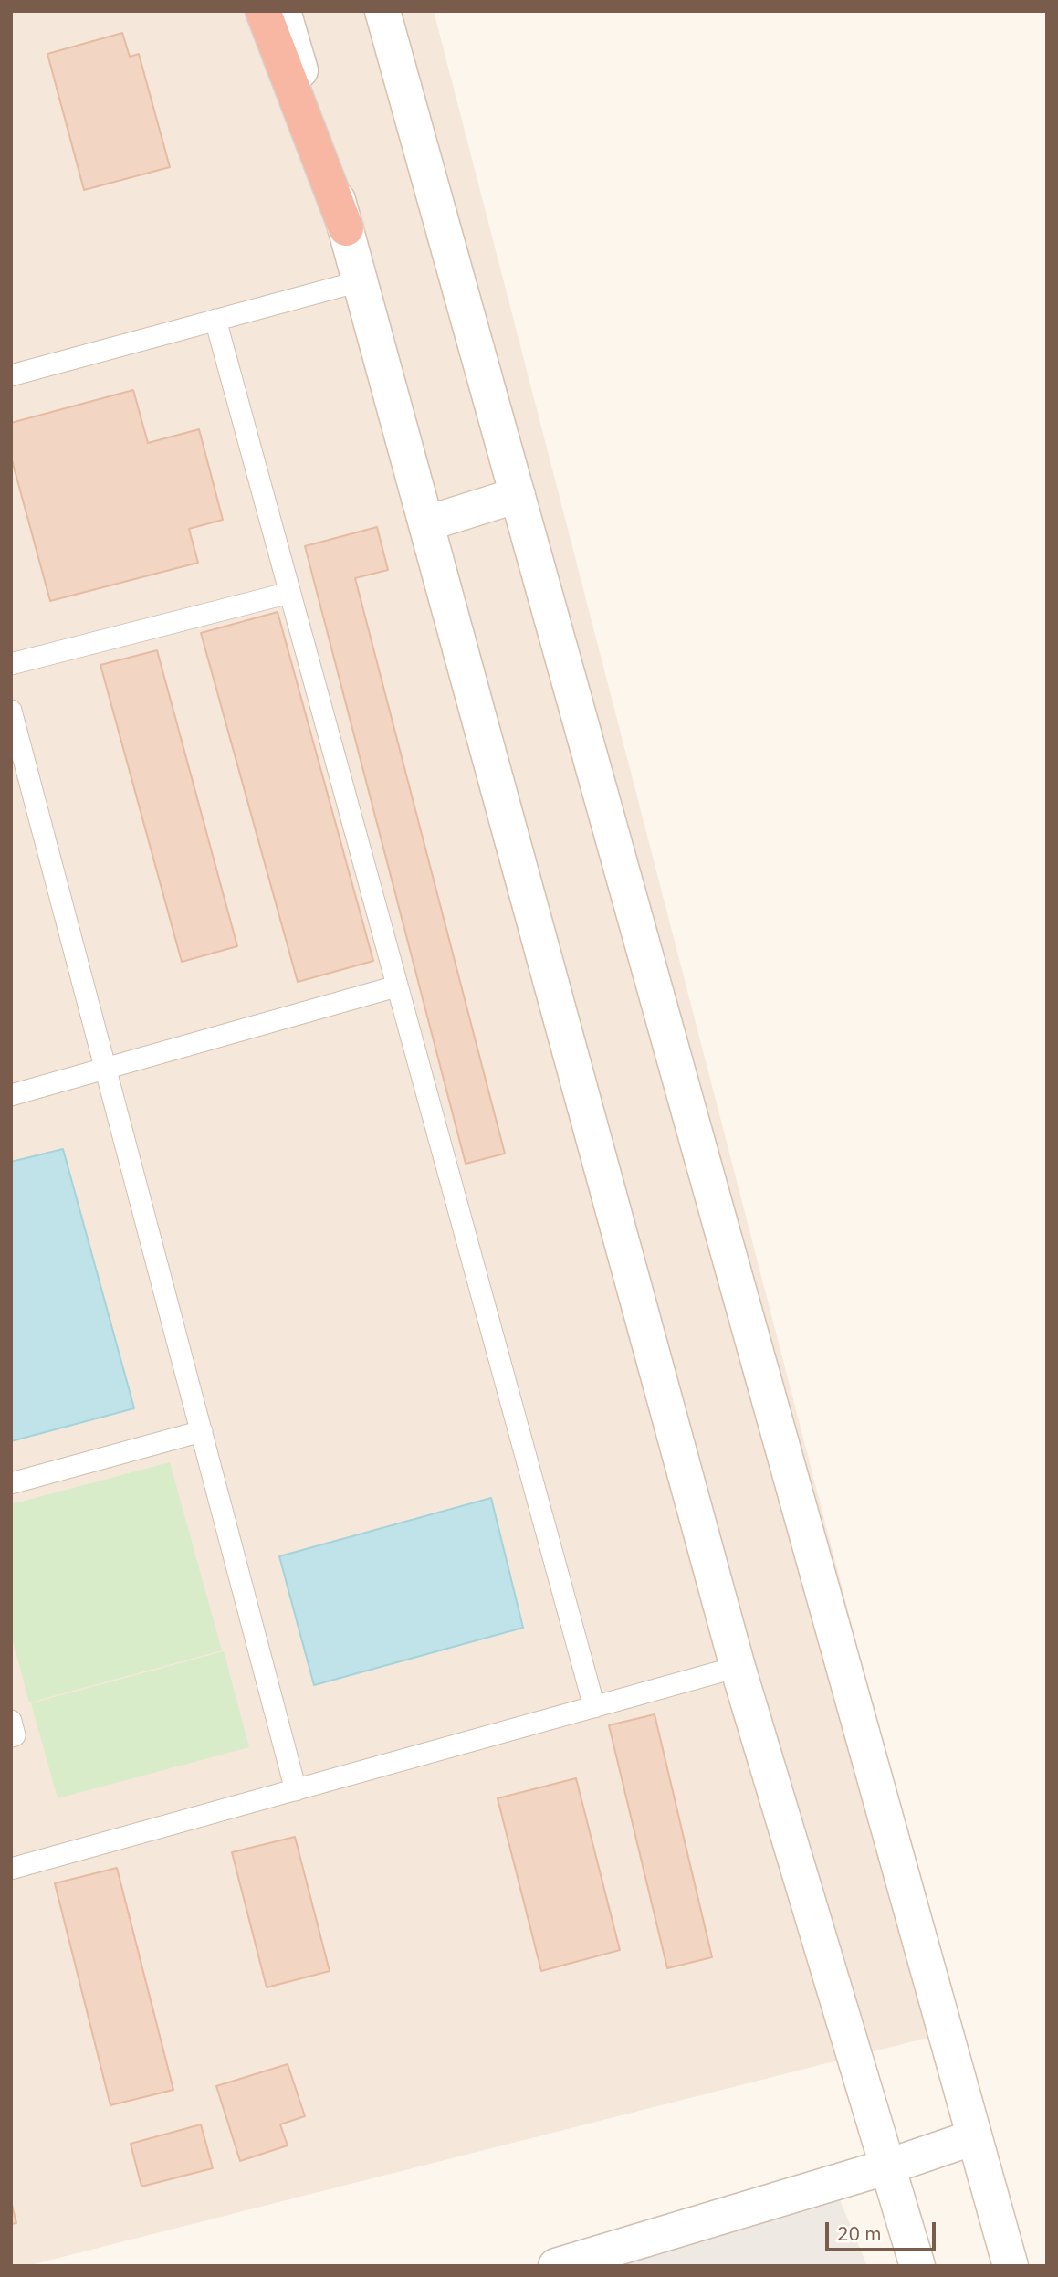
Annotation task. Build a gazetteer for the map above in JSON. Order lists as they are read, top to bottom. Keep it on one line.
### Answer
{"scale_bar":"20 m"}
